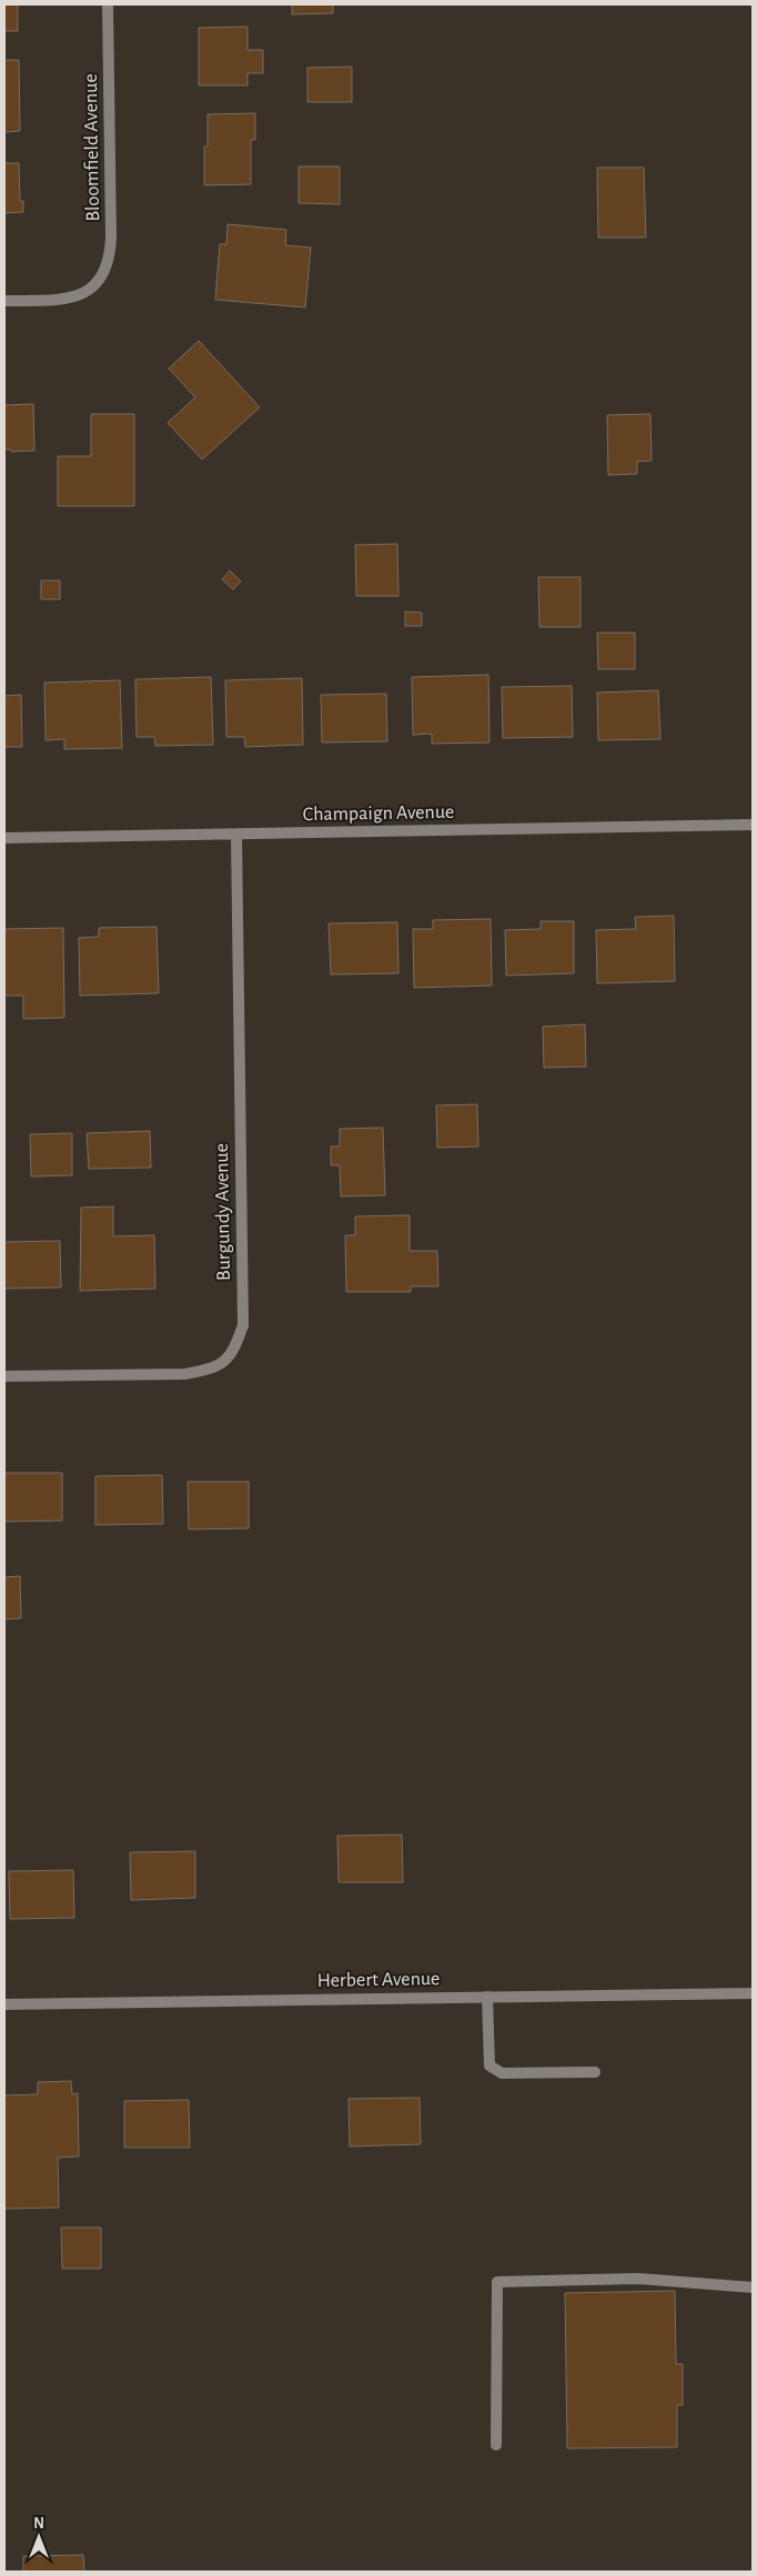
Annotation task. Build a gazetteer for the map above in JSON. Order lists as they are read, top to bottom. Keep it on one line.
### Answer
{"streets":{"street":["Bloomfield Avenue","Champaign Avenue","Burgundy Avenue","Herbert Avenue"]},"crossings":[["Champaign Avenue","Burgundy Avenue"]],"north":"top"}
